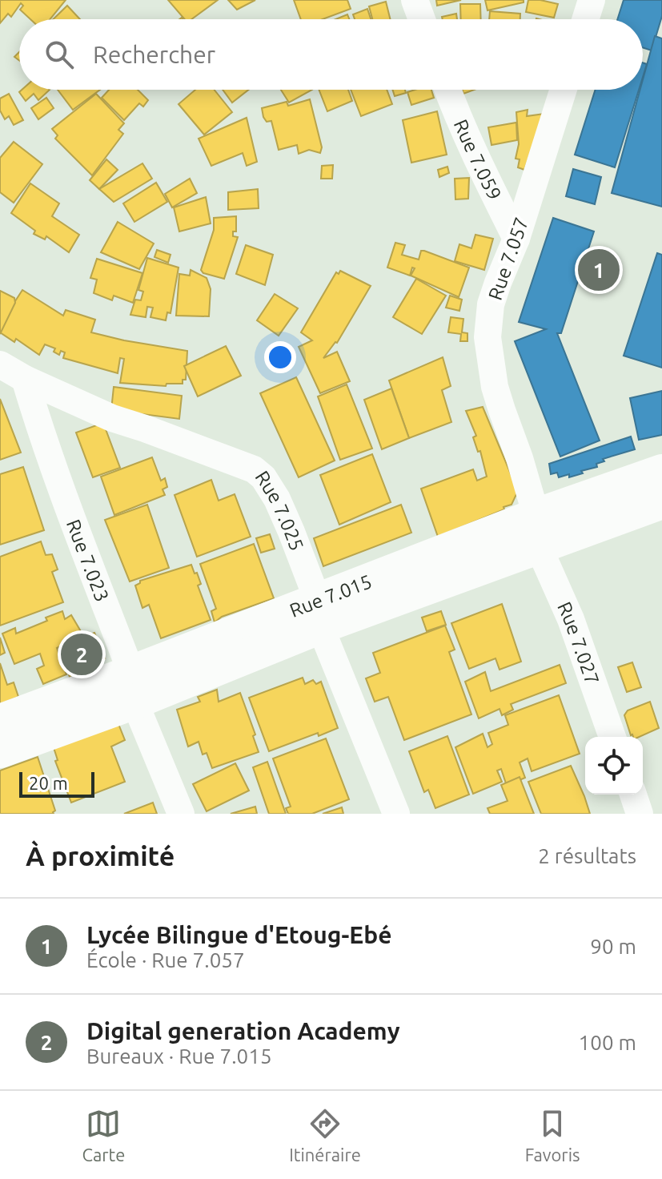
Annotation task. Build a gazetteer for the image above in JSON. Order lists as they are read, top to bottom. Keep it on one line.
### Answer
{"streets":{"main road":["Rue 7.015"],"street":["Rue 7.059","Rue 7.057","Rue 7.025","Rue 7.023","Rue 7.027"]},"crossings":[["Rue 7.059","Rue 7.057"],["Rue 7.057","Rue 7.015"],["Rue 7.057","Rue 7.027"],["Rue 7.025","Rue 7.023"],["Rue 7.025","Rue 7.015"],["Rue 7.023","Rue 7.015"],["Rue 7.015","Rue 7.027"]],"scale_bar":"20 m","page":{"search":"Rechercher","pins":["1","2"],"scale":"20 m","heading":["À proximité","2 résultats"],"list":[{"mark":"1","name":"Lycée Bilingue d'Etoug-Ebé","note":"École · Rue 7.057","value":"90 m"},{"mark":"2","name":"Digital generation Academy","note":"Bureaux · Rue 7.015","value":"100 m"}],"nav":["Carte","Itinéraire","Favoris"]}}
